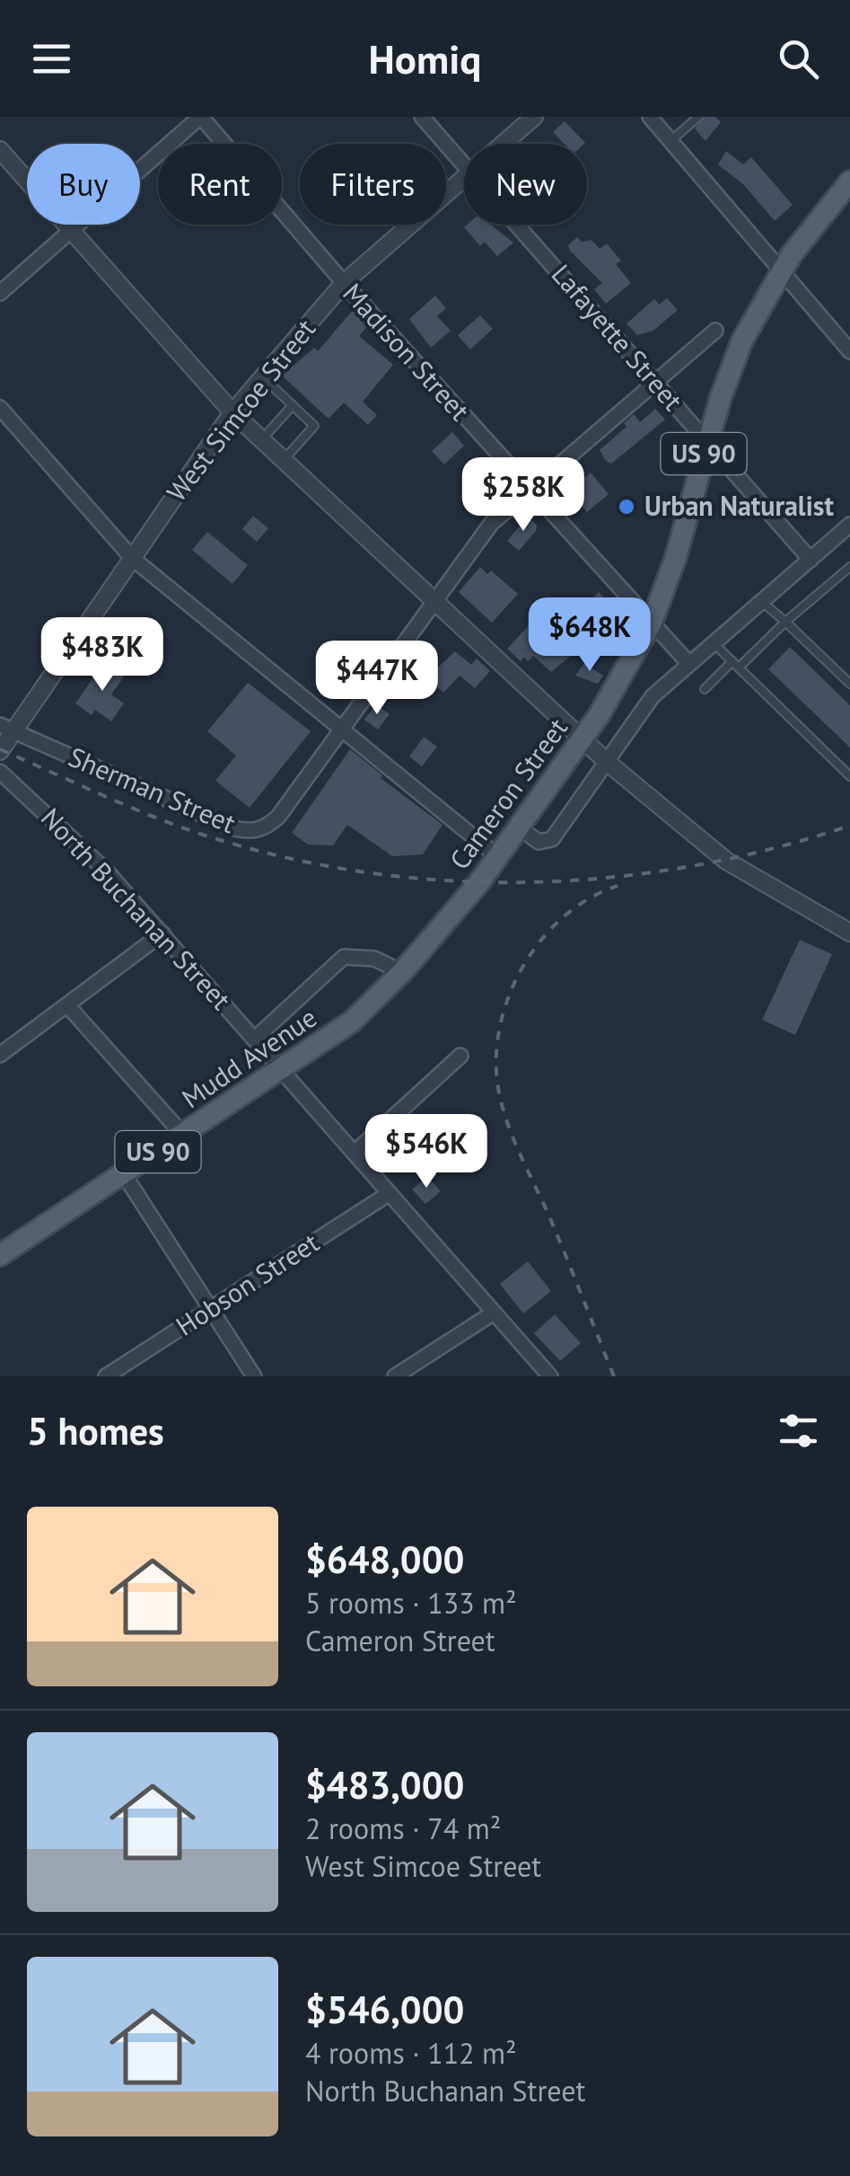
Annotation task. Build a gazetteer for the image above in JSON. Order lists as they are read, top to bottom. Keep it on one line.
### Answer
{"streets":{"main road":["US 90","Cameron Street","Mudd Avenue"],"street":["Lafayette Street","Madison Street","West Simcoe Street","Sherman Street","North Buchanan Street","Hobson Street"]},"crossings":[["Lafayette Street","Sherman Street"],["Lafayette Street","Cameron Street"],["Madison Street","West Simcoe Street"],["Madison Street","Sherman Street"],["Madison Street","Cameron Street"],["West Simcoe Street","Sherman Street"],["Cameron Street","Mudd Avenue"],["North Buchanan Street","Mudd Avenue"],["North Buchanan Street","Hobson Street"]],"places":["Urban Naturalist"],"page":{"header":"Homiq","chip":["Buy","Rent","Filters","New"],"price":["$258K","$648K","$483K","$447K","$546K"],"heading":"5 homes","list":[{"name":"$648,000","note":"5 rooms · 133 m² · Cameron Street"},{"name":"$483,000","note":"2 rooms · 74 m² · West Simcoe Street"},{"name":"$546,000","note":"4 rooms · 112 m² · North Buchanan Street"}]}}
